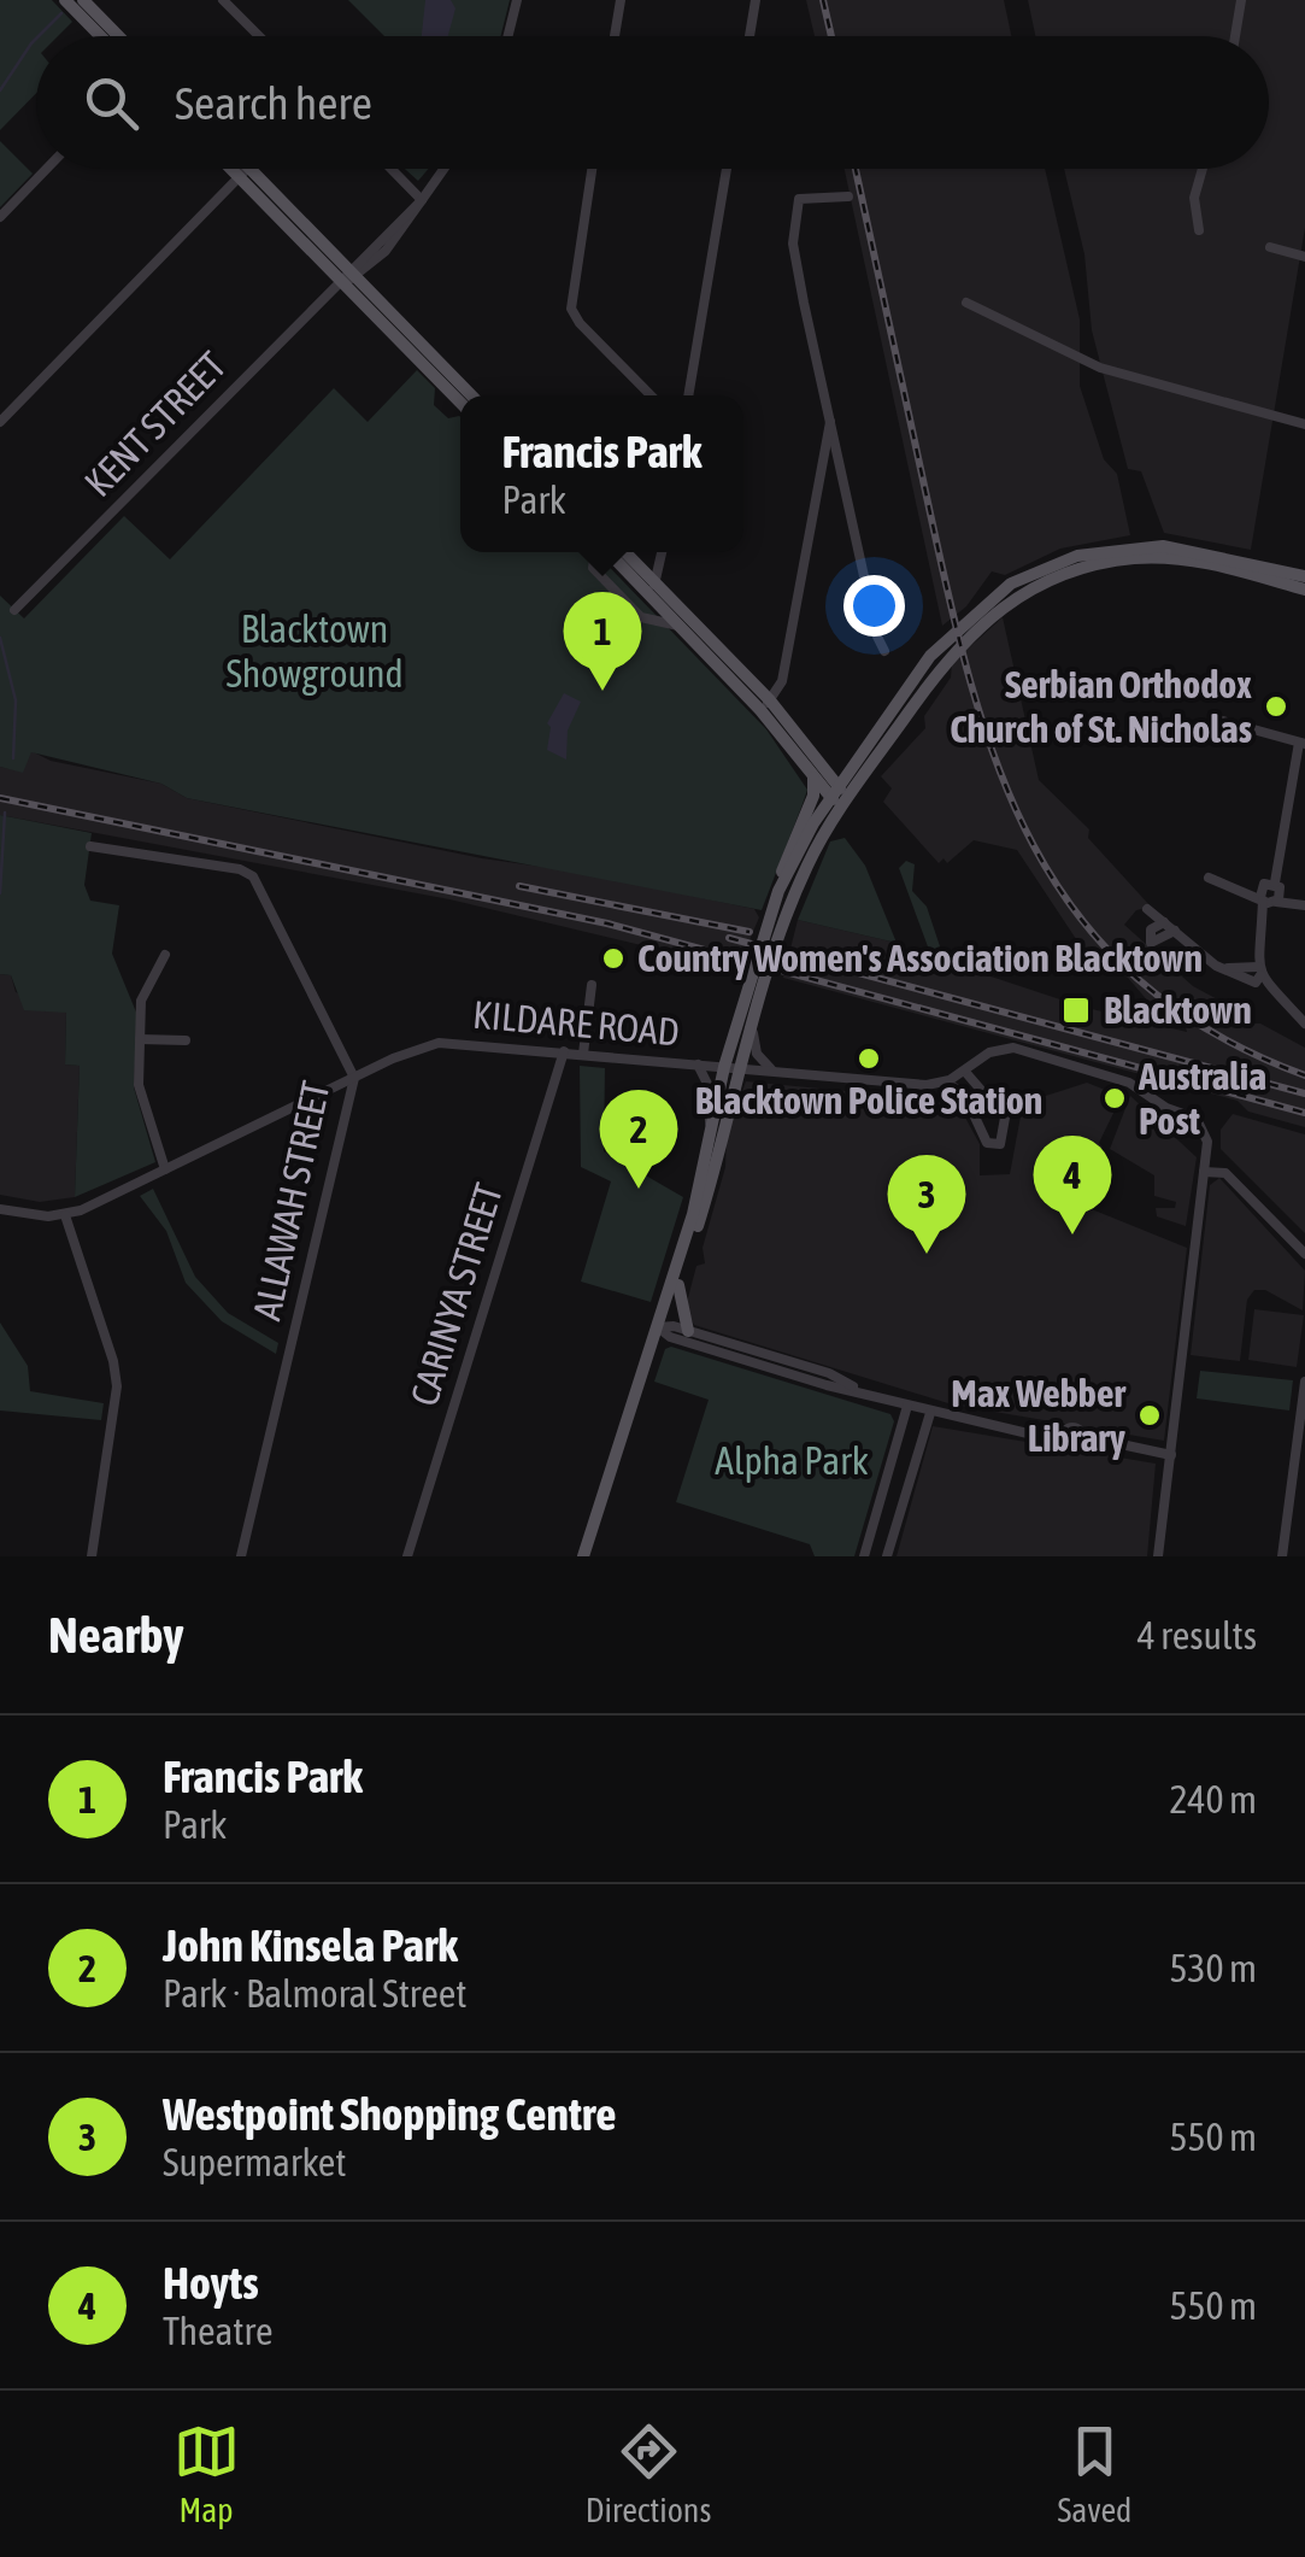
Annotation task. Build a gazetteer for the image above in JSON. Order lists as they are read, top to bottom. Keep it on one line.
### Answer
{"streets":{"street":["KENT STREET","KILDARE ROAD","ALLAWAH STREET","CARINYA STREET"]},"crossings":[["KILDARE ROAD","ALLAWAH STREET"],["KILDARE ROAD","CARINYA STREET"]],"parks":["Blacktown Showground","Alpha Park"],"places":{"other":["Serbian Orthodox Church of St. Nicholas","Country Women's Association Blacktown","Blacktown Police Station","Australia Post","Max Webber Library"],"transit":["Blacktown"]},"page":{"search":"Search here","popup":["Francis Park","Park"],"pins":["1","2","4","3"],"heading":["Nearby","4 results"],"list":[{"mark":"1","name":"Francis Park","note":"Park","value":"240 m"},{"mark":"2","name":"John Kinsela Park","note":"Park · Balmoral Street","value":"530 m"},{"mark":"3","name":"Westpoint Shopping Centre","note":"Supermarket","value":"550 m"},{"mark":"4","name":"Hoyts","note":"Theatre","value":"550 m"}],"nav":["Map","Directions","Saved"]}}
